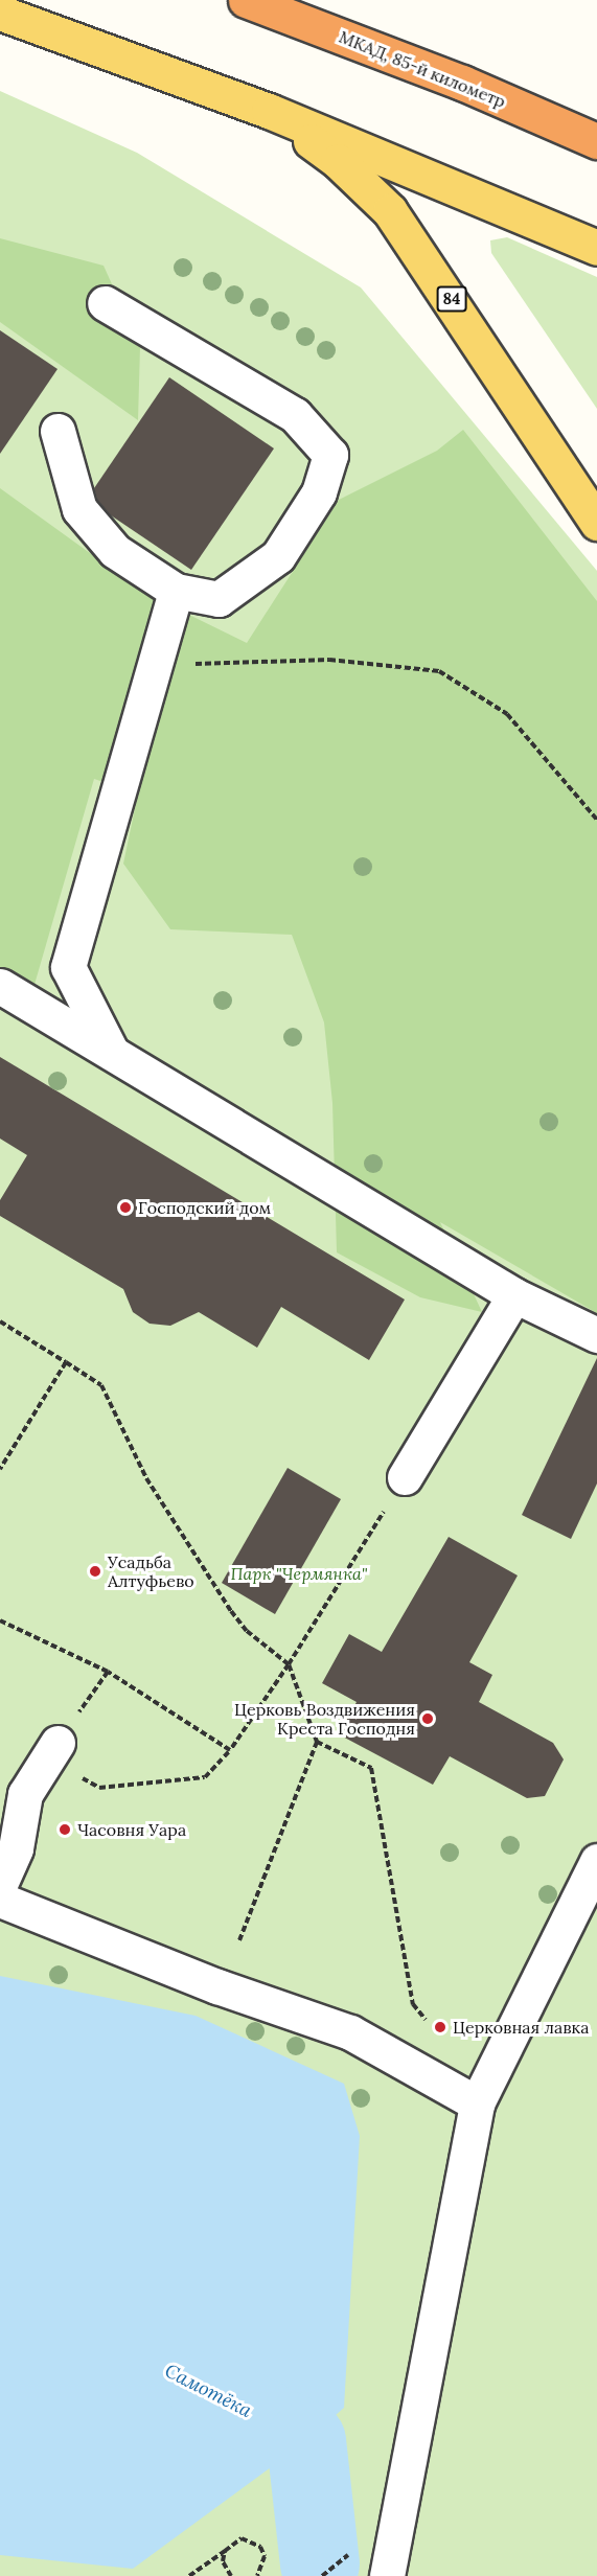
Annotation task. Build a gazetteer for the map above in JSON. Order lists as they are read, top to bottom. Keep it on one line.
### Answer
{"streets":{"highway":["МКАД, 85-й километр"],"main road":["84"]},"water":["Самотёка"],"parks":["Парк \"Чермянка\""],"places":["Господский дом","Усадьба Алтуфьево","Церковь Воздвижения Креста Господня","Часовня Уара","Церковная лавка"]}
